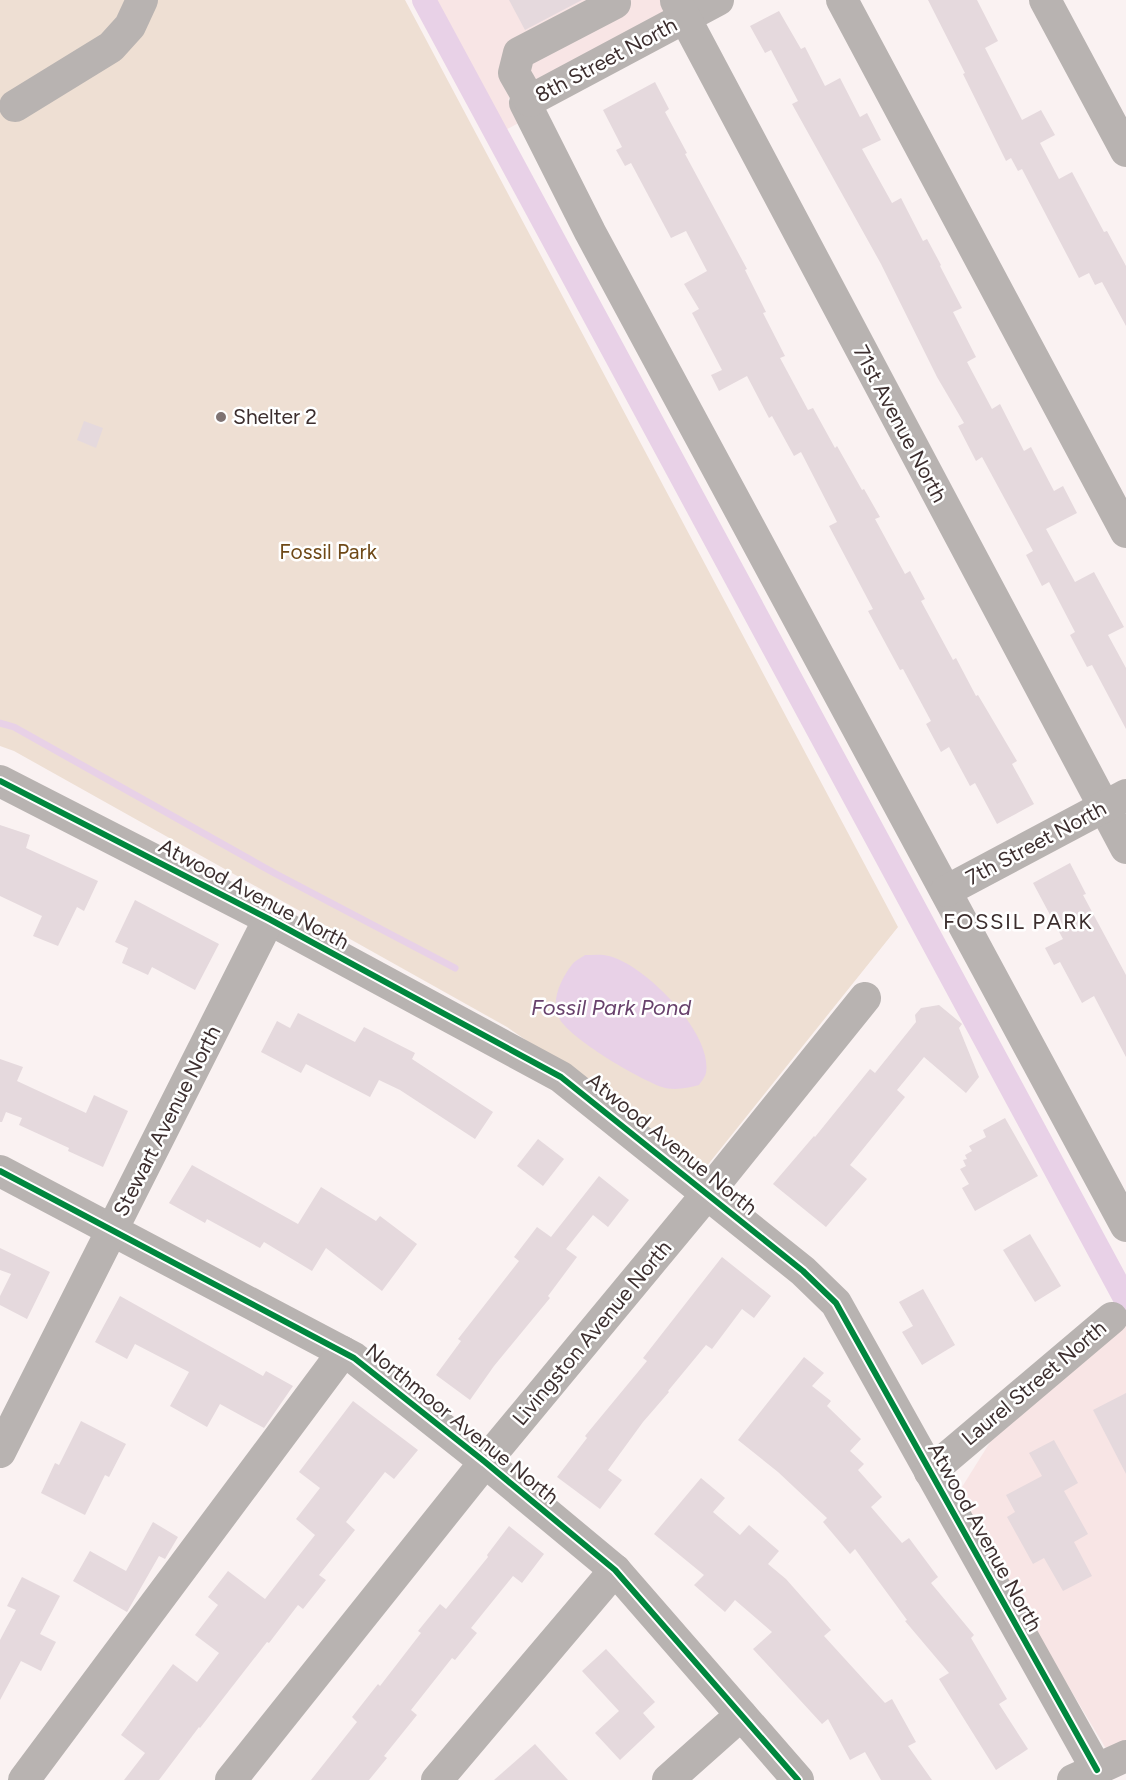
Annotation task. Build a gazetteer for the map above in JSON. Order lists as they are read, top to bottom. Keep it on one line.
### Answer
{"streets":{"street":["8th Street North","71st Avenue North","7th Street North","Atwood Avenue North","Stewart Avenue North","Livingston Avenue North","Laurel Street North","Northmoor Avenue North"]},"crossings":[["8th Street North","71st Avenue North"],["71st Avenue North","7th Street North"],["Atwood Avenue North","Stewart Avenue North"],["Atwood Avenue North","Livingston Avenue North"],["Atwood Avenue North","Laurel Street North"],["Stewart Avenue North","Northmoor Avenue North"],["Livingston Avenue North","Northmoor Avenue North"]],"districts":["FOSSIL PARK"],"water":["Fossil Park Pond"],"parks":["Fossil Park"],"places":["Shelter 2"]}
